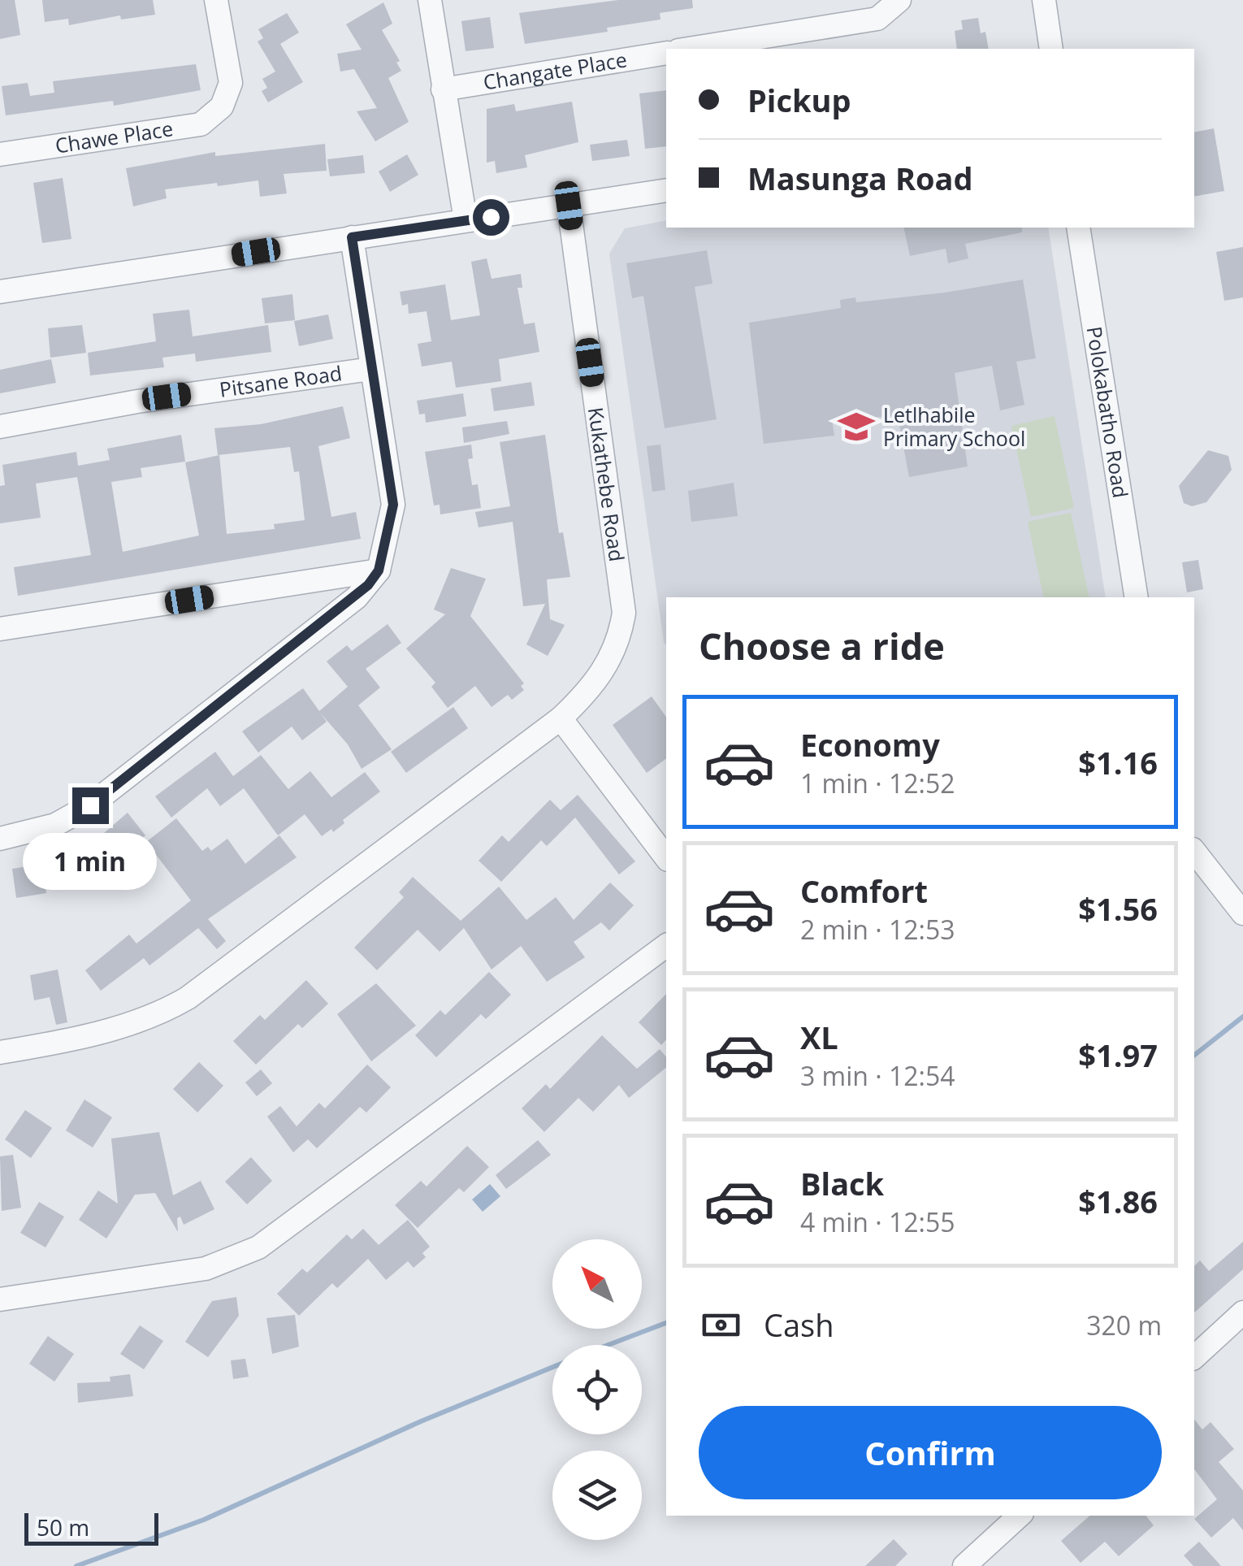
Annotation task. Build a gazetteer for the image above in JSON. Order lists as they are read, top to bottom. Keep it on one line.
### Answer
{"streets":{"street":["Changate Place","Chawe Place","Pitsane Road","Polokabatho Road","Kukathebe Road"]},"places":{"school or university":["Letlhabile Primary School"]},"scale_bar":"50 m","north":"top left","page":{"banner":["Pickup","Masunga Road"],"heading":"Choose a ride","list":[{"name":"Economy","note":"1 min · 12:52","value":"$1.16"},{"name":"Comfort","note":"2 min · 12:53","value":"$1.56"},{"name":"XL","note":"3 min · 12:54","value":"$1.97"},{"name":"Black","note":"4 min · 12:55","value":"$1.86"}],"bubble":"1 min","pay":["Cash","320 m"],"buttons":"Confirm","scale":"50 m"}}
